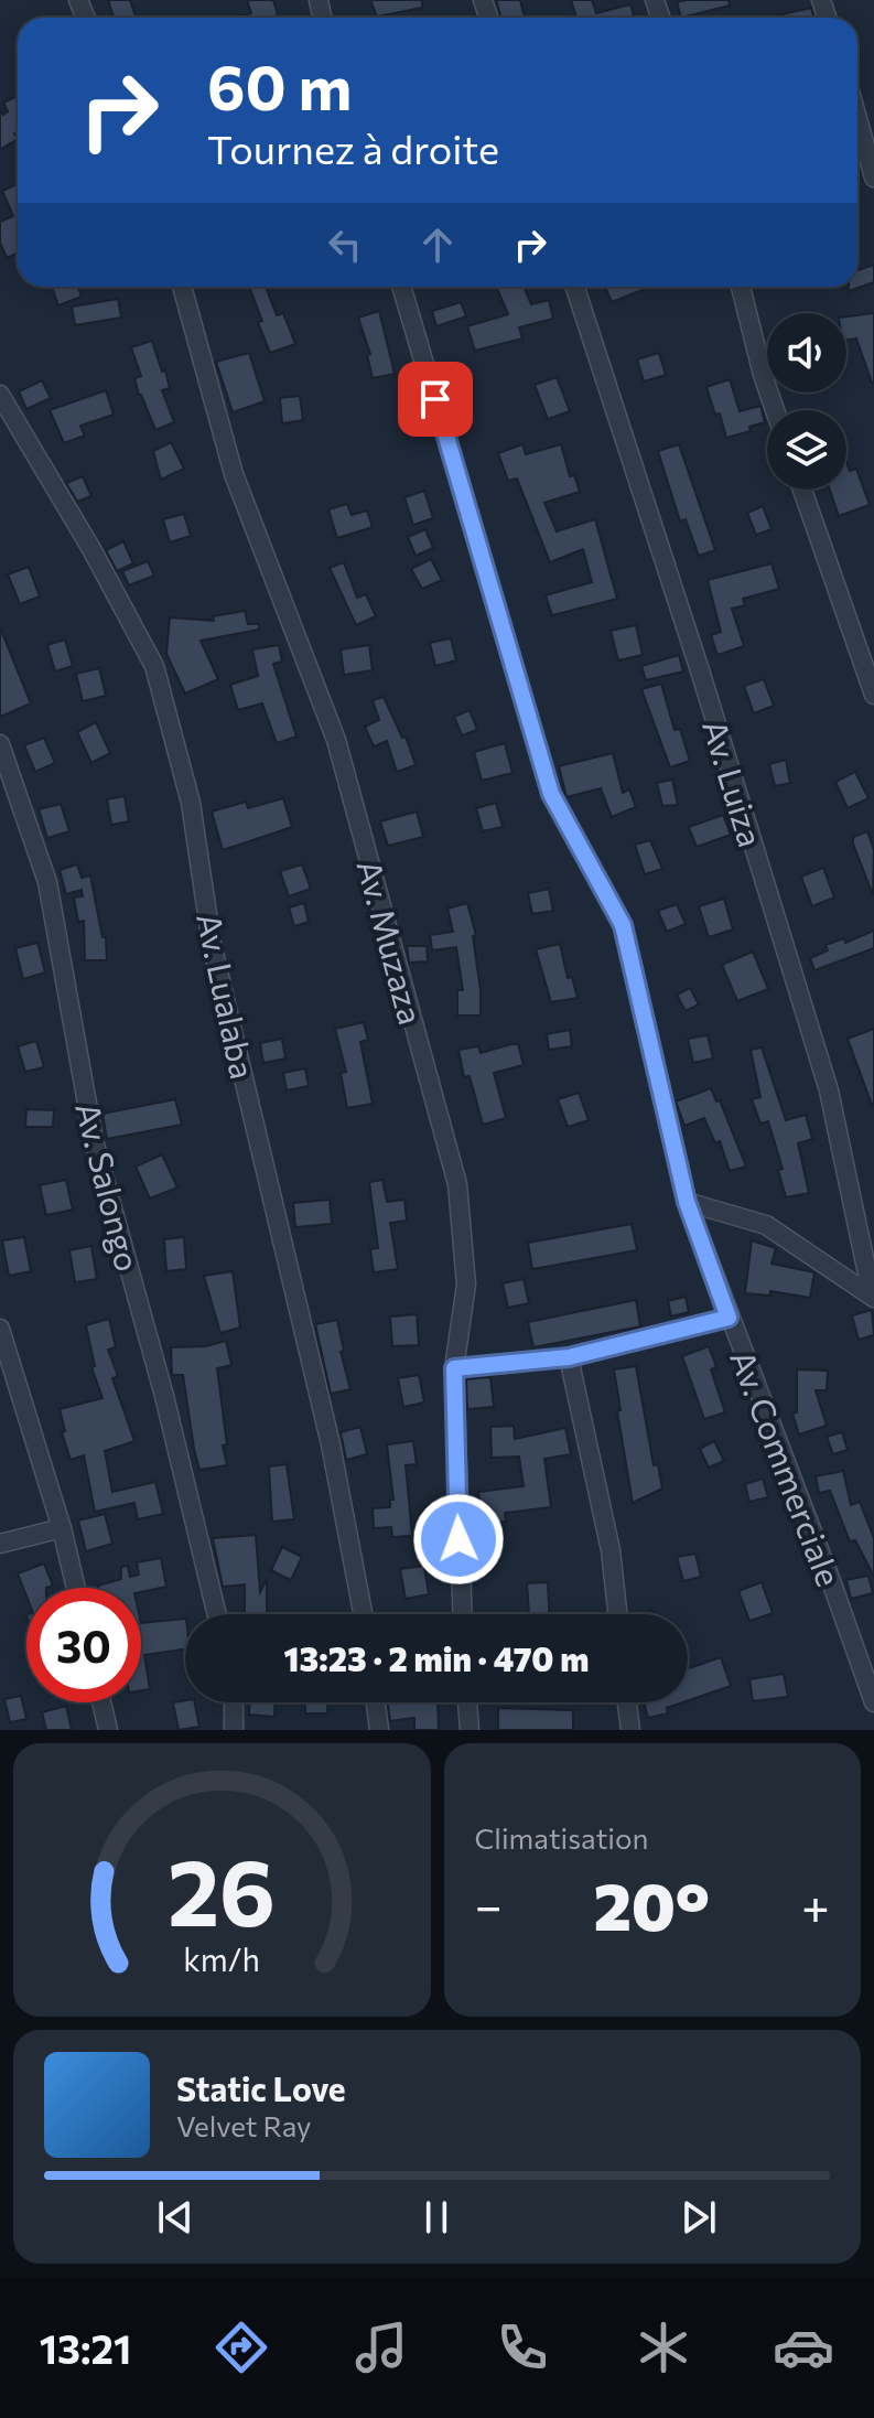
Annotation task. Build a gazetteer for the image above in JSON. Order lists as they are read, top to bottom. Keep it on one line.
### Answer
{"streets":{"street":["Av. Luiza","Av. Muzaza","Av. Lualaba","Av. Salongo","Av. Commerciale"]},"page":{"turn":["60 m","Tournez à droite"],"limit":"30","trip":"13:23 · 2 min · 470 m","tile":"Climatisation","heat":["−","20°","+"],"song":["Static Love","Velvet Ray"],"tabs":"13:21","gauge":["26","km/h"]}}
